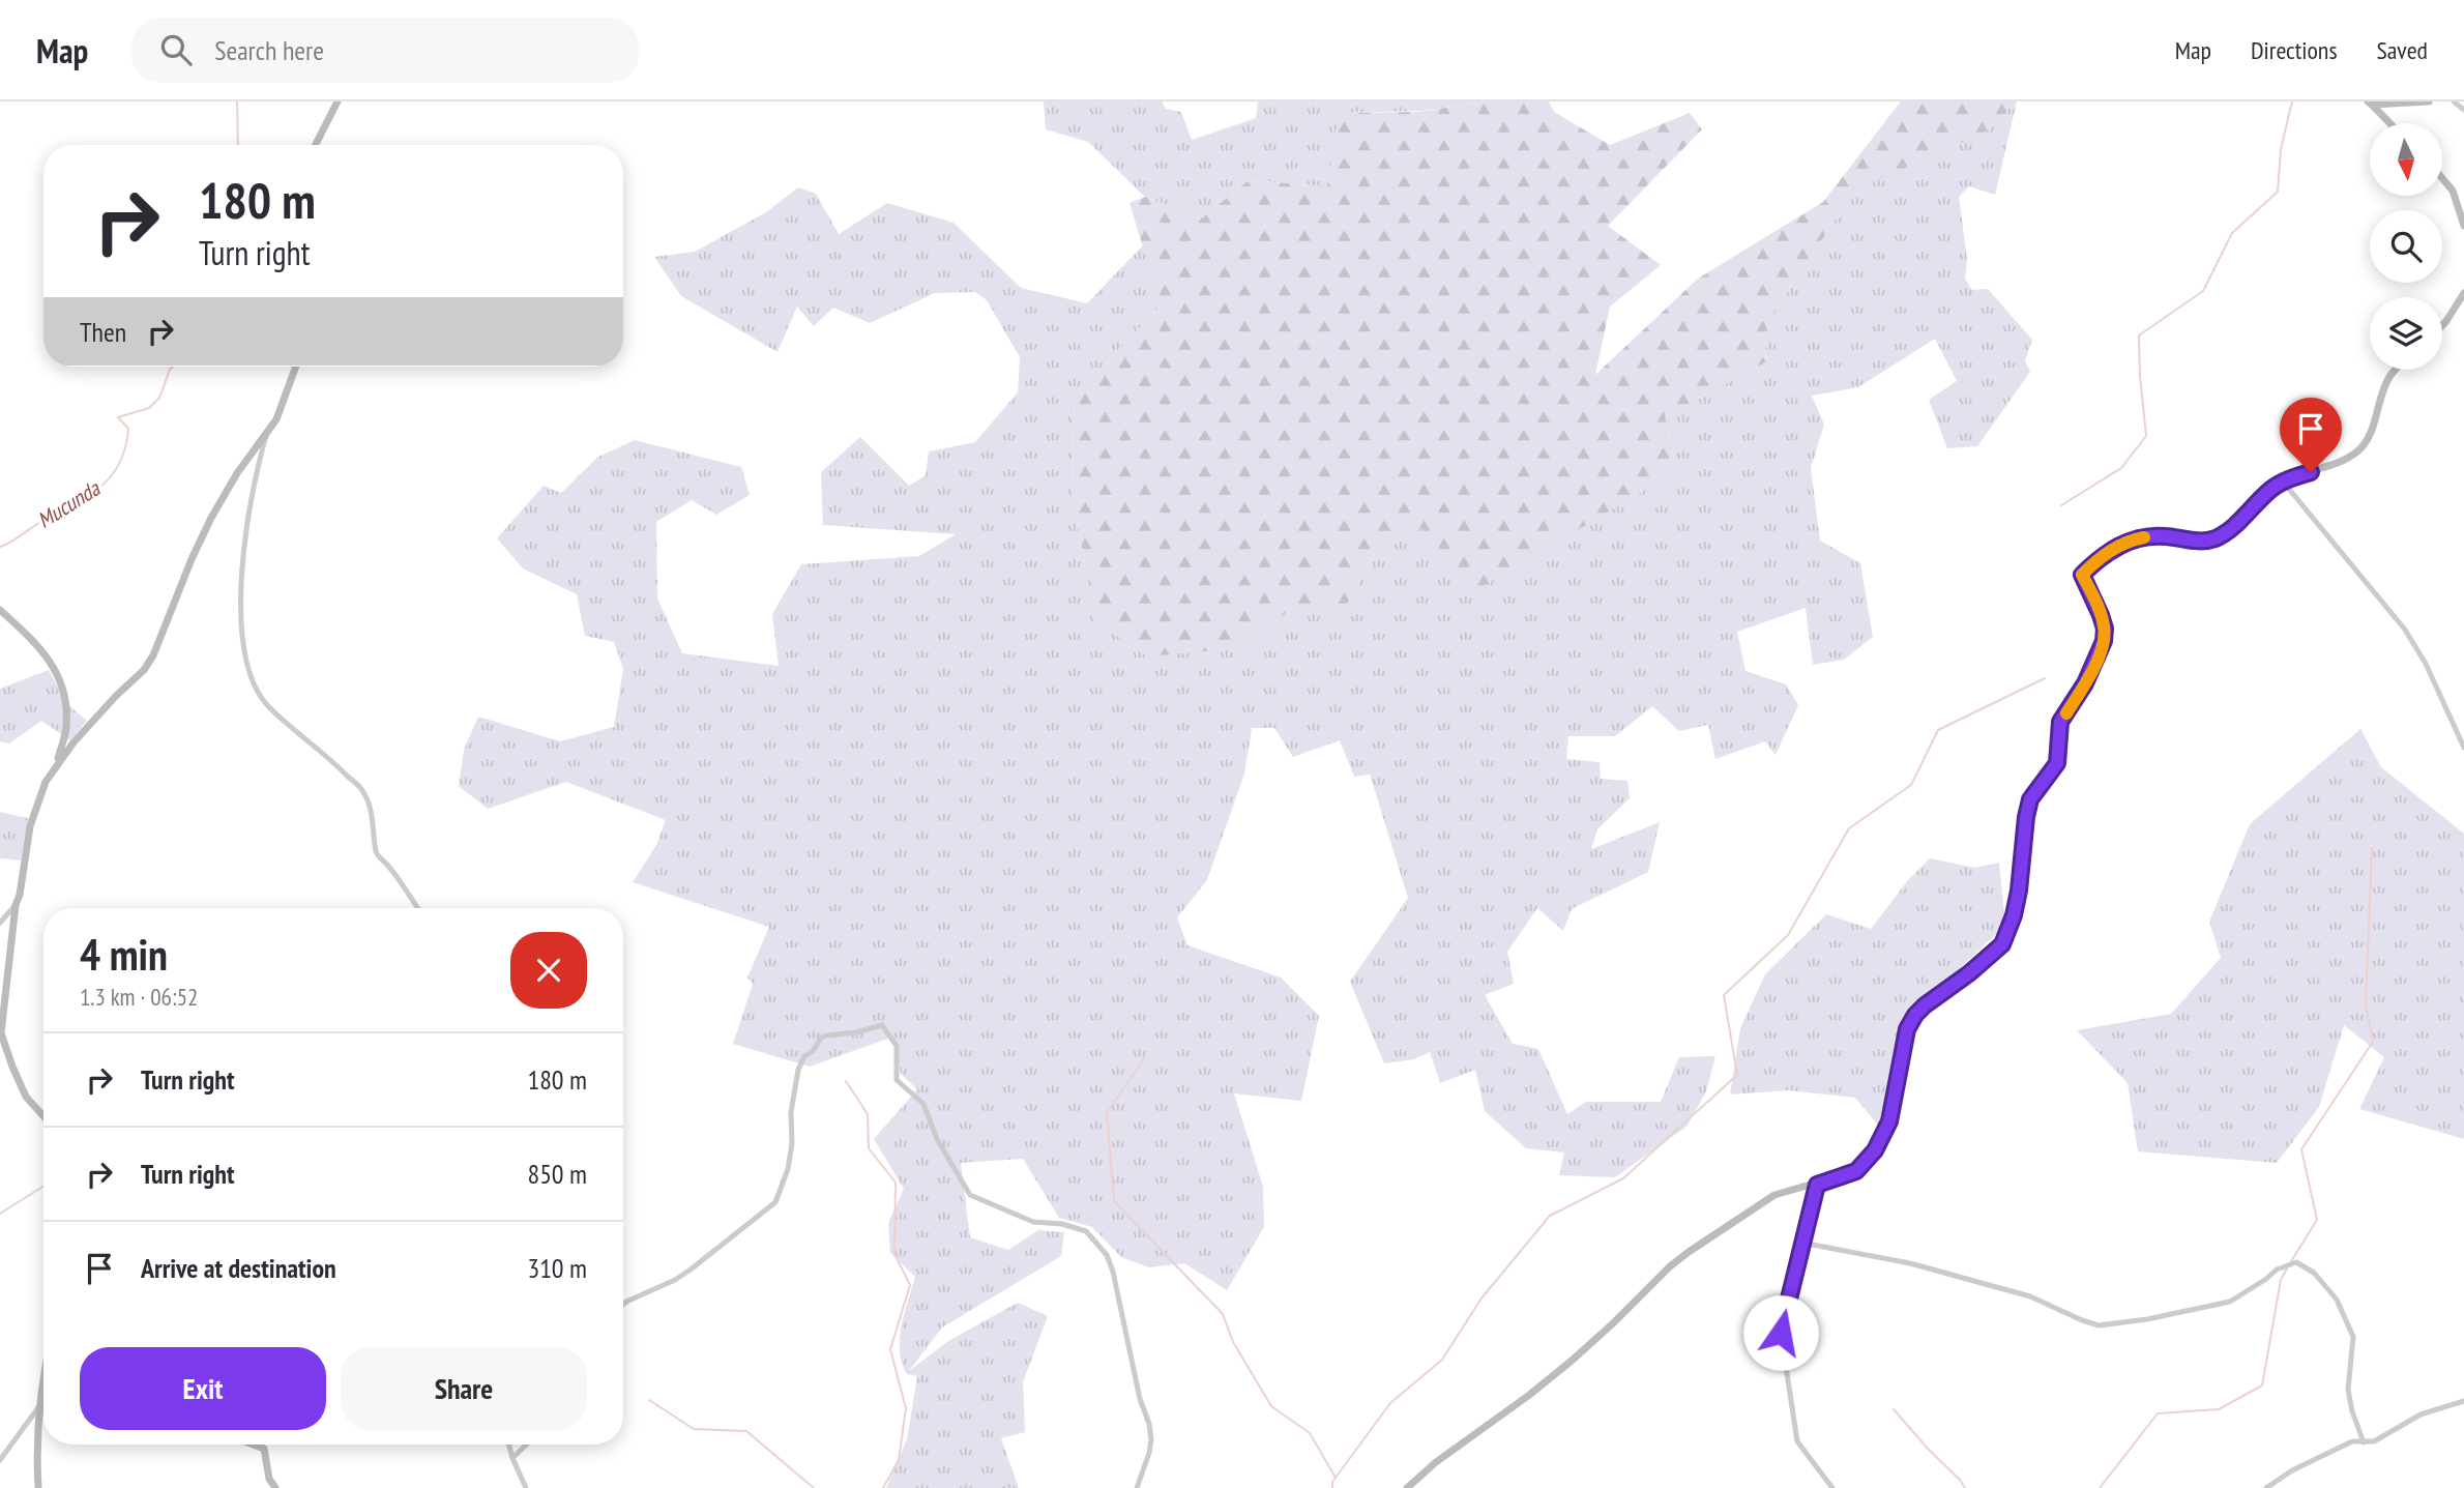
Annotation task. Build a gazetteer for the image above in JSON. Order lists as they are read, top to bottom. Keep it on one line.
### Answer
{"water":["Mucunda"],"north":"bottom","page":{"header":"Map","search":"Search here","nav":["Map","Directions","Saved"],"turn":["180 m","Turn right"],"then":"Then","heading":["4 min","1.3 km · 06:52"],"list":[{"name":"Turn right","value":"180 m"},{"name":"Turn right","value":"850 m"},{"name":"Arrive at destination","value":"310 m"}],"buttons":["Exit","Share"]}}
